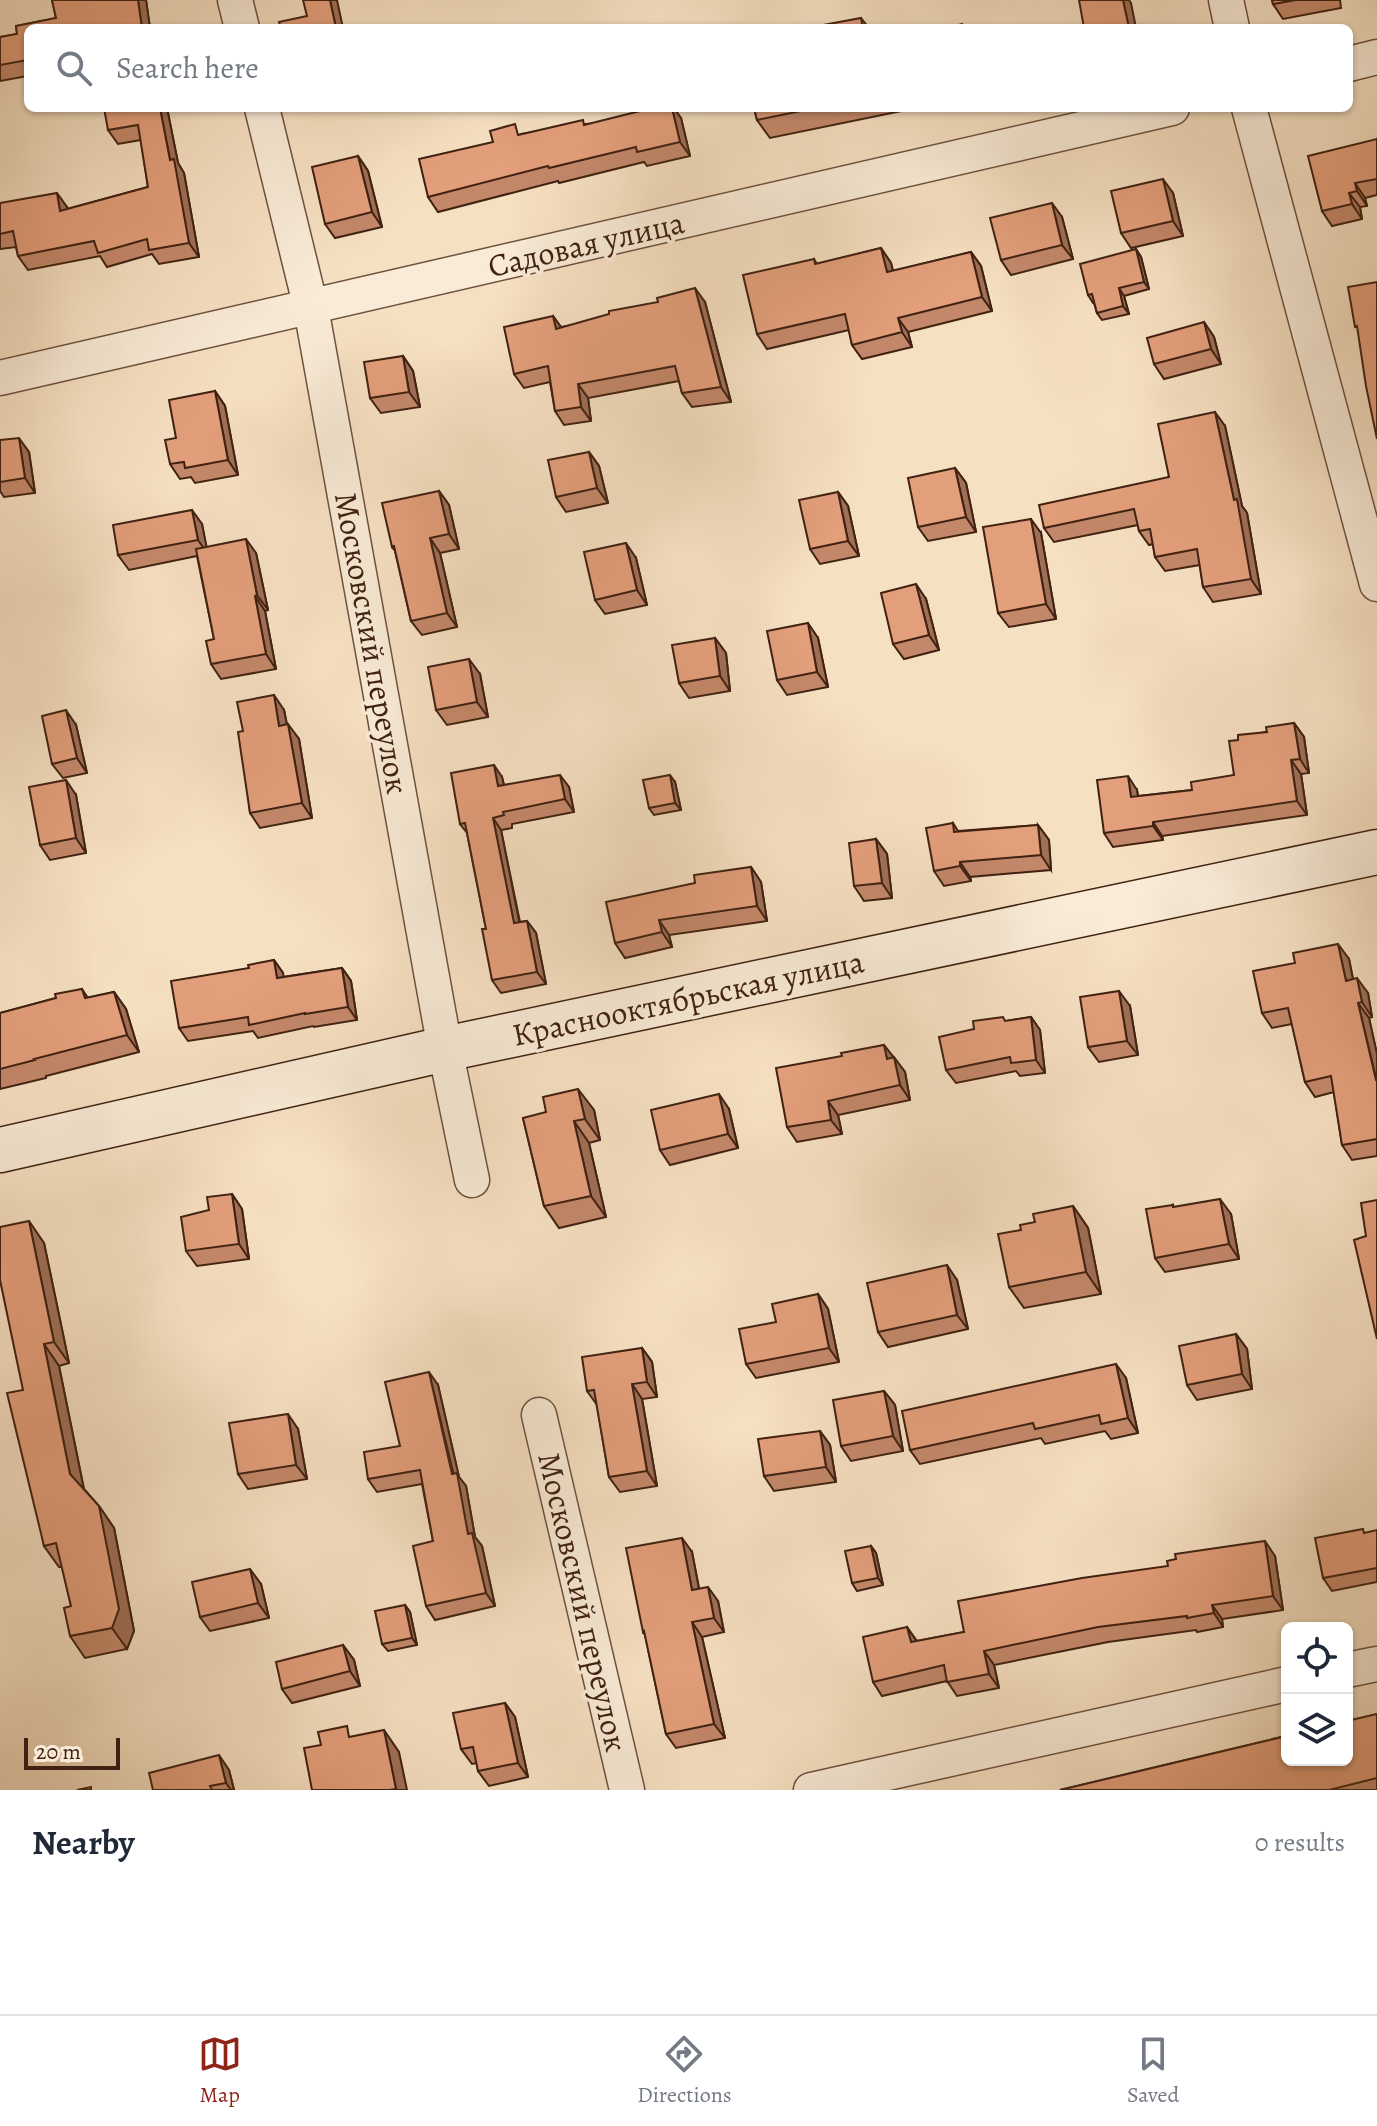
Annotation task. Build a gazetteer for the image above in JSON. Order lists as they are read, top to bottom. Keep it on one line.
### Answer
{"streets":{"main road":["Краснооктябрьская улица"],"street":["Садовая улица","Московский переулок"]},"crossings":[["Садовая улица","Московский переулок"],["Московский переулок","Краснооктябрьская улица"]],"scale_bar":"20 m","page":{"search":"Search here","scale":"20 m","heading":["Nearby","0 results"],"nav":["Map","Directions","Saved"]}}
